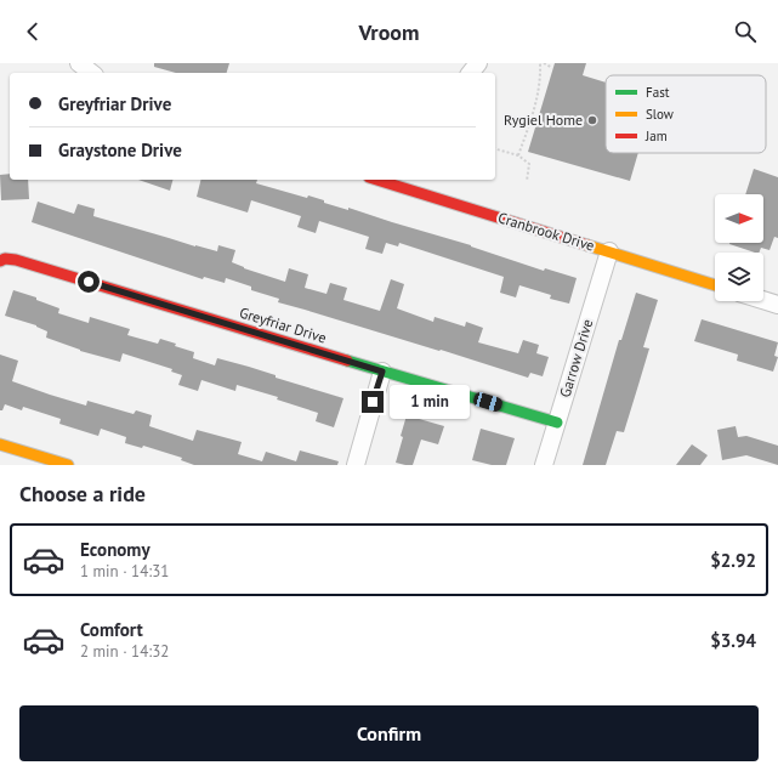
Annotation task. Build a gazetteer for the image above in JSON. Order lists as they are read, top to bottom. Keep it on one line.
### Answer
{"streets":{"street":["Cranbrook Drive","Greyfriar Drive","Garrow Drive"]},"crossings":[["Cranbrook Drive","Garrow Drive"],["Greyfriar Drive","Garrow Drive"]],"places":["Rygiel Home"],"legend":["Fast","Slow","Jam"],"north":"right","page":{"header":"Vroom","banner":["Greyfriar Drive","Graystone Drive"],"bubble":"1 min","heading":"Choose a ride","list":[{"name":"Economy","note":"1 min · 14:31","value":"$2.92"},{"name":"Comfort","note":"2 min · 14:32","value":"$3.94"}],"buttons":"Confirm"}}
